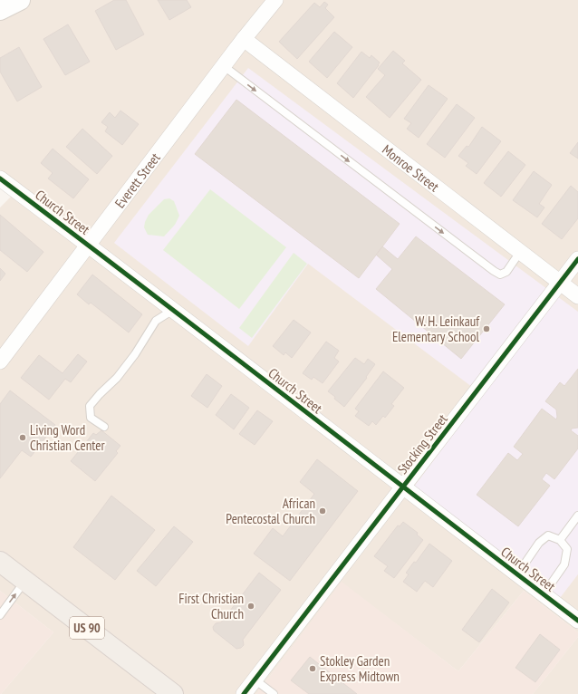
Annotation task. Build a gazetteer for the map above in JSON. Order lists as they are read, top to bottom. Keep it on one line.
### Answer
{"streets":{"main road":["US 90"],"street":["Monroe Street","Everett Street","Church Street","Stocking Street"]},"crossings":[["Monroe Street","Everett Street"],["Monroe Street","Stocking Street"],["Everett Street","Church Street"],["Church Street","Stocking Street"]],"places":["W. H. Leinkauf Elementary School","Living Word Christian Center","African Pentecostal Church","First Christian Church","Stokley Garden Express Midtown"]}
